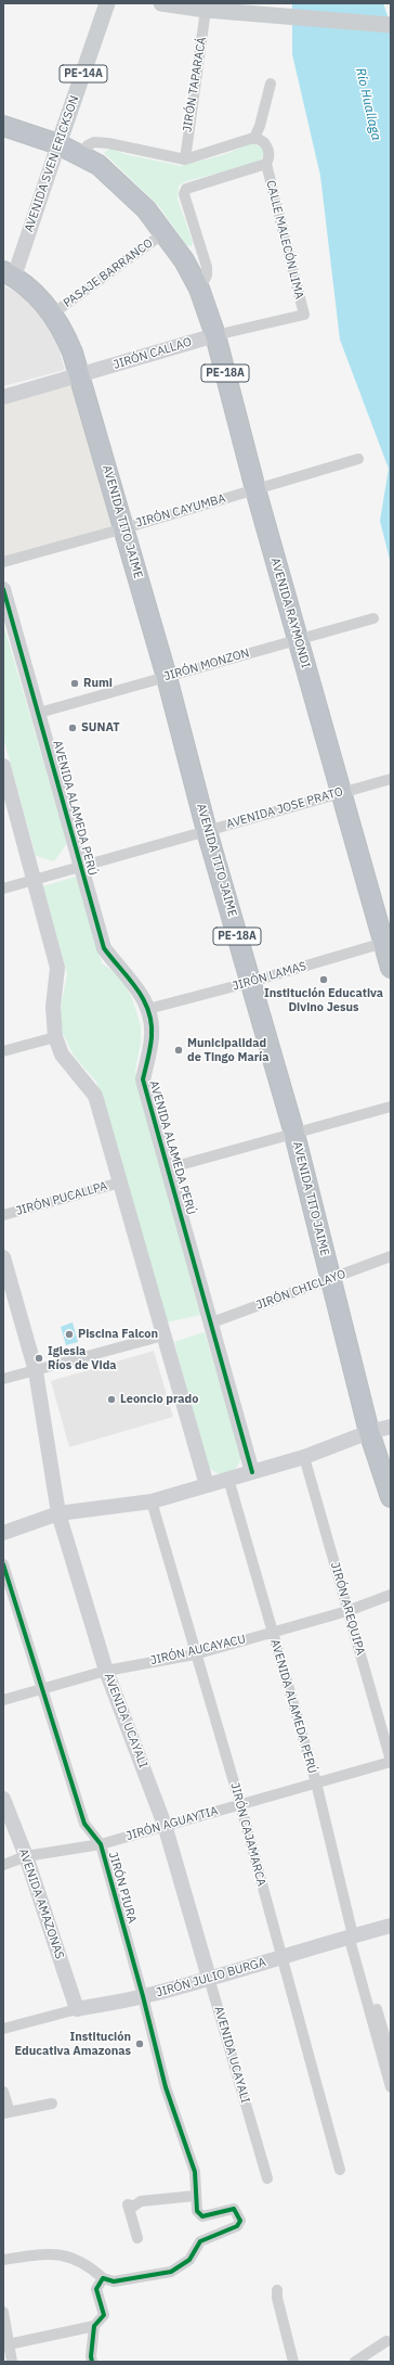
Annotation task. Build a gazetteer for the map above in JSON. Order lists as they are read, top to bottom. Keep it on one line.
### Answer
{"streets":{"highway":["PE-18A","AVENIDA TITO JAIME","AVENIDA RAYMONDI"],"main road":["PE-14A","AVENIDA SVEN ERICKSON"],"street":["JIRÓN TAPARACÁ","CALLE MALECÓN LIMA","PASAJE BARRANCO","JIRÓN CALLAO","JIRÓN CAYUMBA","JIRÓN MONZON","AVENIDA ALAMEDA PERÚ","AVENIDA JOSE PRATO","JIRÓN LAMAS","JIRÓN PUCALLPA","JIRÓN CHICLAYO","JIRÓN AREQUIPA","JIRÓN AUCAYACU","AVENIDA UCAYALI","JIRÓN AGUAYTIA","JIRÓN CAJAMARCA","JIRÓN PIURA","AVENIDA AMAZONAS","JIRÓN JULIO BURGA"]},"crossings":[["AVENIDA SVEN ERICKSON","PE-18A"],["CALLE MALECÓN LIMA","JIRÓN CALLAO"],["PASAJE BARRANCO","PE-18A"],["PASAJE BARRANCO","AVENIDA RAYMONDI"],["JIRÓN CALLAO","PE-18A"],["JIRÓN CALLAO","AVENIDA TITO JAIME"],["JIRÓN CALLAO","AVENIDA RAYMONDI"],["PE-18A","AVENIDA TITO JAIME"],["PE-18A","AVENIDA RAYMONDI"],["JIRÓN CAYUMBA","AVENIDA TITO JAIME"],["JIRÓN CAYUMBA","AVENIDA RAYMONDI"],["AVENIDA TITO JAIME","JIRÓN MONZON"],["AVENIDA TITO JAIME","AVENIDA JOSE PRATO"],["AVENIDA TITO JAIME","JIRÓN LAMAS"],["AVENIDA TITO JAIME","JIRÓN CHICLAYO"],["AVENIDA RAYMONDI","JIRÓN MONZON"],["AVENIDA RAYMONDI","AVENIDA JOSE PRATO"],["AVENIDA RAYMONDI","JIRÓN LAMAS"],["JIRÓN MONZON","AVENIDA ALAMEDA PERÚ"],["AVENIDA ALAMEDA PERÚ","AVENIDA JOSE PRATO"],["AVENIDA ALAMEDA PERÚ","JIRÓN LAMAS"],["AVENIDA ALAMEDA PERÚ","JIRÓN CHICLAYO"],["AVENIDA ALAMEDA PERÚ","JIRÓN AUCAYACU"],["AVENIDA ALAMEDA PERÚ","JIRÓN AGUAYTIA"],["AVENIDA ALAMEDA PERÚ","JIRÓN JULIO BURGA"],["JIRÓN AREQUIPA","JIRÓN AUCAYACU"],["JIRÓN AREQUIPA","JIRÓN AGUAYTIA"],["JIRÓN AUCAYACU","AVENIDA UCAYALI"],["JIRÓN AUCAYACU","JIRÓN CAJAMARCA"],["JIRÓN AUCAYACU","JIRÓN PIURA"],["AVENIDA UCAYALI","JIRÓN AGUAYTIA"],["AVENIDA UCAYALI","JIRÓN JULIO BURGA"],["JIRÓN AGUAYTIA","JIRÓN CAJAMARCA"],["JIRÓN AGUAYTIA","JIRÓN PIURA"],["JIRÓN AGUAYTIA","AVENIDA AMAZONAS"],["JIRÓN CAJAMARCA","JIRÓN JULIO BURGA"],["JIRÓN PIURA","JIRÓN JULIO BURGA"],["AVENIDA AMAZONAS","JIRÓN JULIO BURGA"]],"water":["Río Huallaga"],"places":["Rumi","SUNAT","Institución Educativa Divino Jesus","Municipalidad de Tingo María","Piscina Falcon","Iglesia Ríos de Vida","Leoncio prado","Institución Educativa Amazonas"]}
